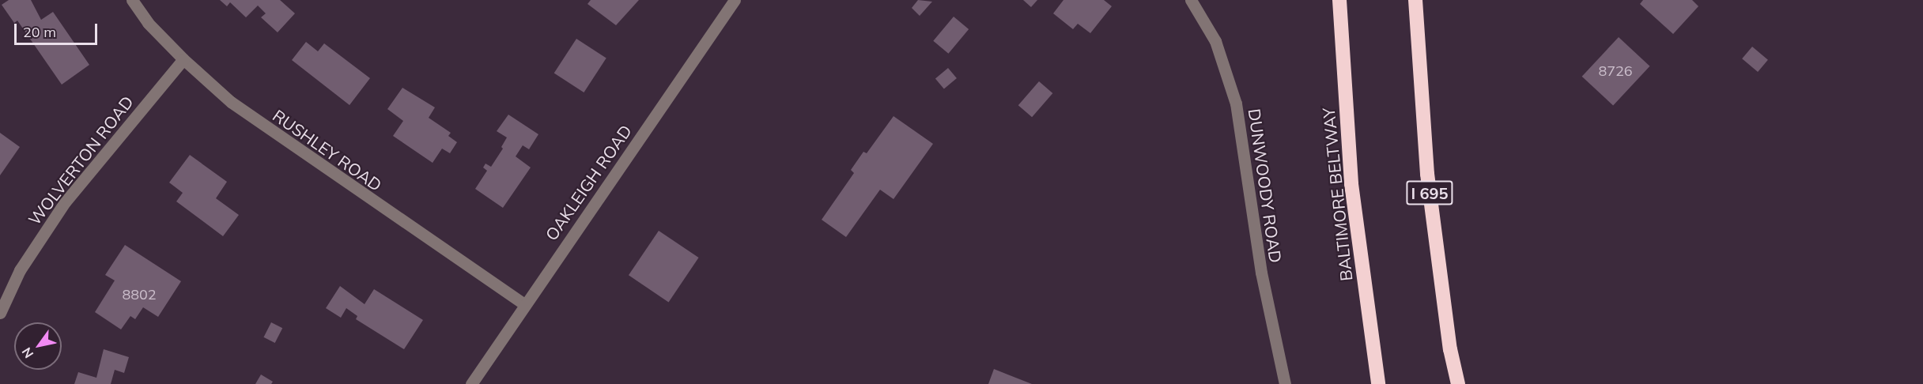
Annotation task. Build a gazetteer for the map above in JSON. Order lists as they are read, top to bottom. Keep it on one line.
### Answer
{"streets":{"highway":["I 695","BALTIMORE BELTWAY"],"street":["RUSHLEY ROAD","WOLVERTON ROAD","OAKLEIGH ROAD","DUNWOODY ROAD"]},"crossings":[["RUSHLEY ROAD","WOLVERTON ROAD"],["RUSHLEY ROAD","OAKLEIGH ROAD"]],"house_numbers":["8726","8802"],"scale_bar":"20 m","north":"bottom left"}
